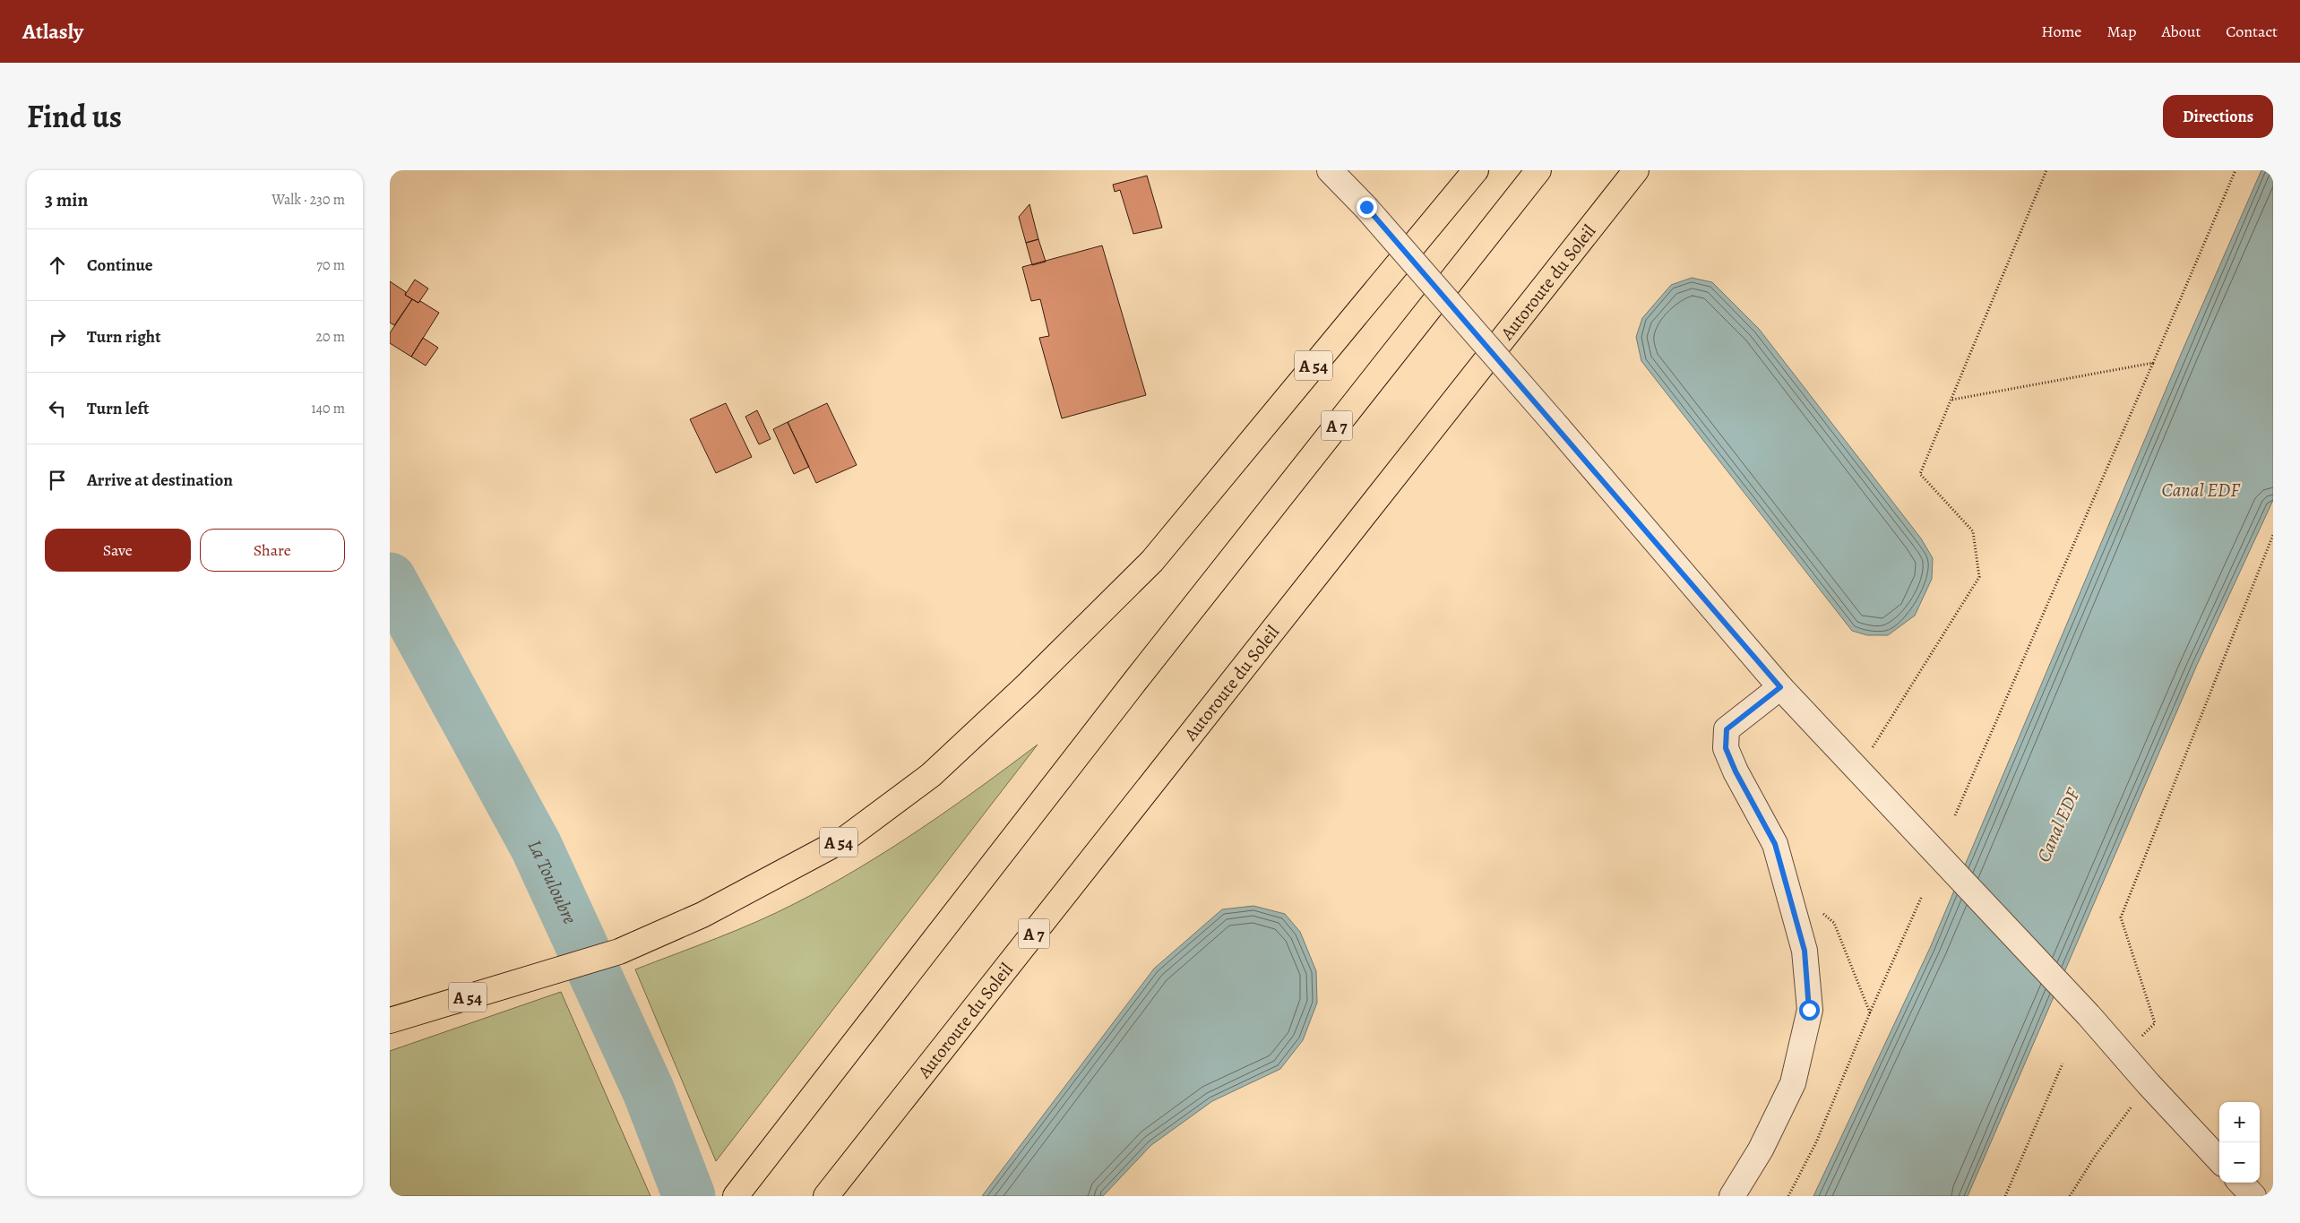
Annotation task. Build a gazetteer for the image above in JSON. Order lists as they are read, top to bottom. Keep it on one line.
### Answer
{"streets":{"highway":["Autoroute du Soleil","A 54","A 7"]},"water":["Canal EDF","La Touloubre"],"page":{"header":"Atlasly","nav":["Home","Map","About","Contact"],"title":"Find us","buttons":["Directions",["Save","Share"]],"heading":["3 min","Walk · 230 m"],"list":[["Continue","70 m"],["Turn right","20 m"],["Turn left","140 m"],"Arrive at destination"],"map_buttons":["+","−"]}}
